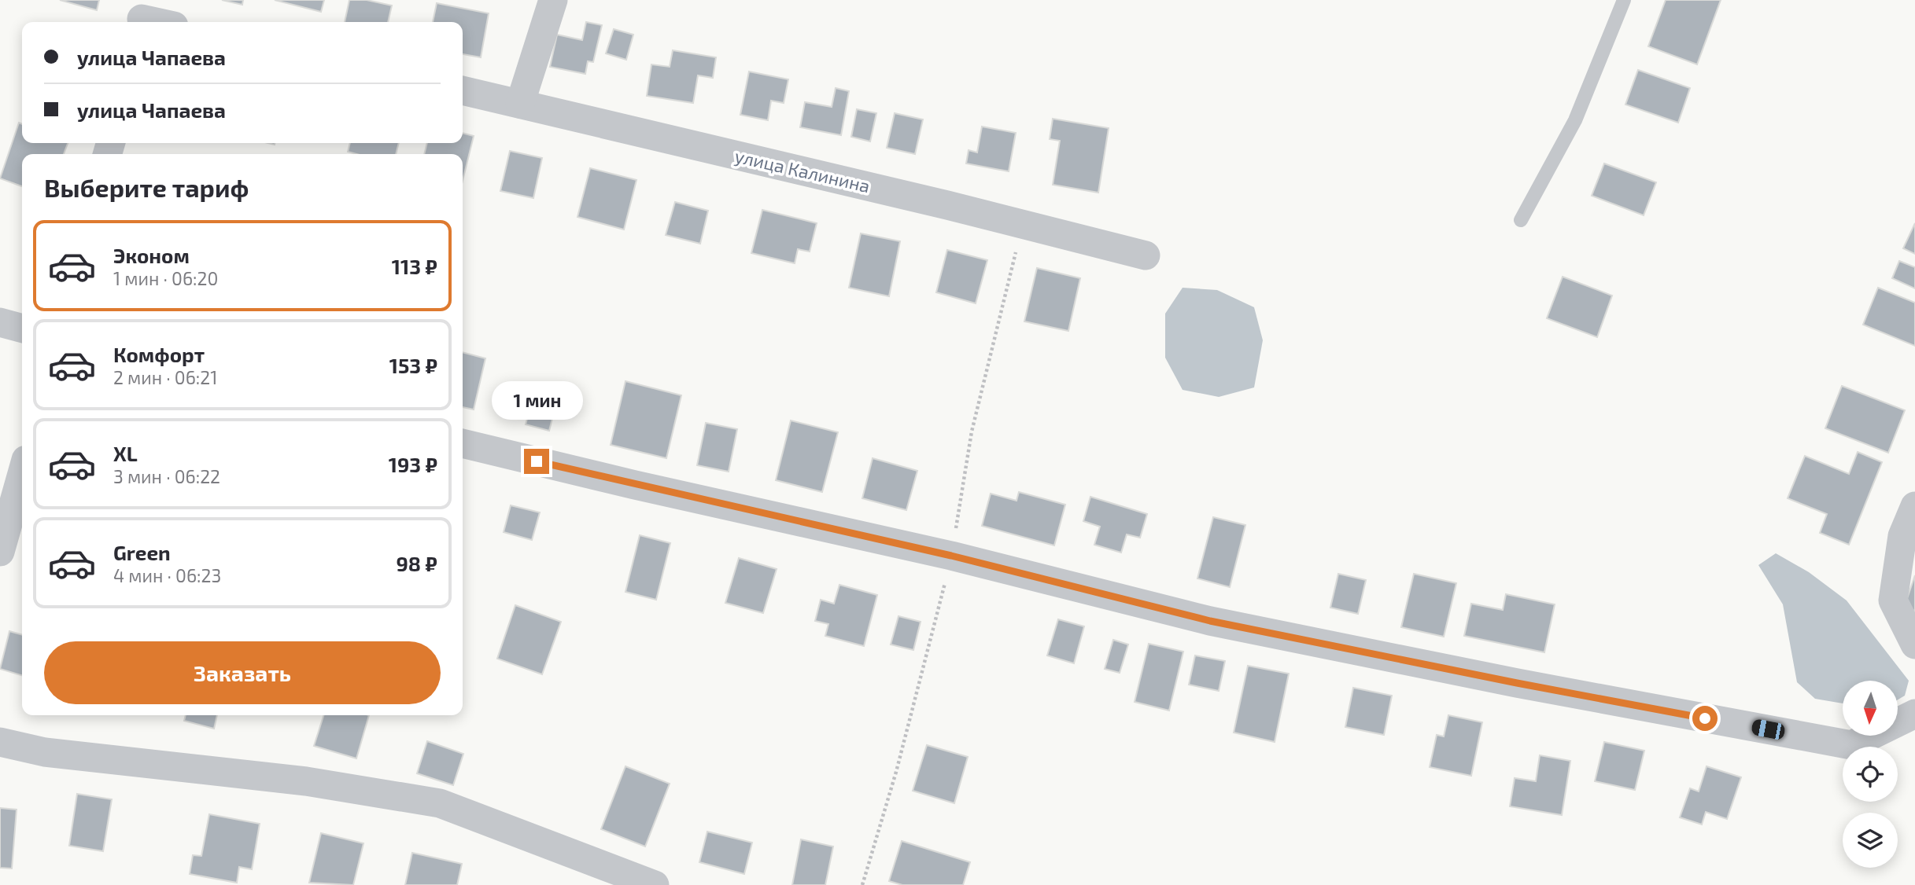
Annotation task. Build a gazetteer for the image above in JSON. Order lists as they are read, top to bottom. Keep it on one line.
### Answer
{"streets":{"street":["улица Калинина"]},"north":"bottom","page":{"banner":["улица Чапаева","улица Чапаева"],"heading":"Выберите тариф","list":[{"name":"Эконом","note":"1 мин · 06:20","value":"113 ₽"},{"name":"Комфорт","note":"2 мин · 06:21","value":"153 ₽"},{"name":"XL","note":"3 мин · 06:22","value":"193 ₽"},{"name":"Green","note":"4 мин · 06:23","value":"98 ₽"}],"bubble":"1 мин","buttons":"Заказать"}}
